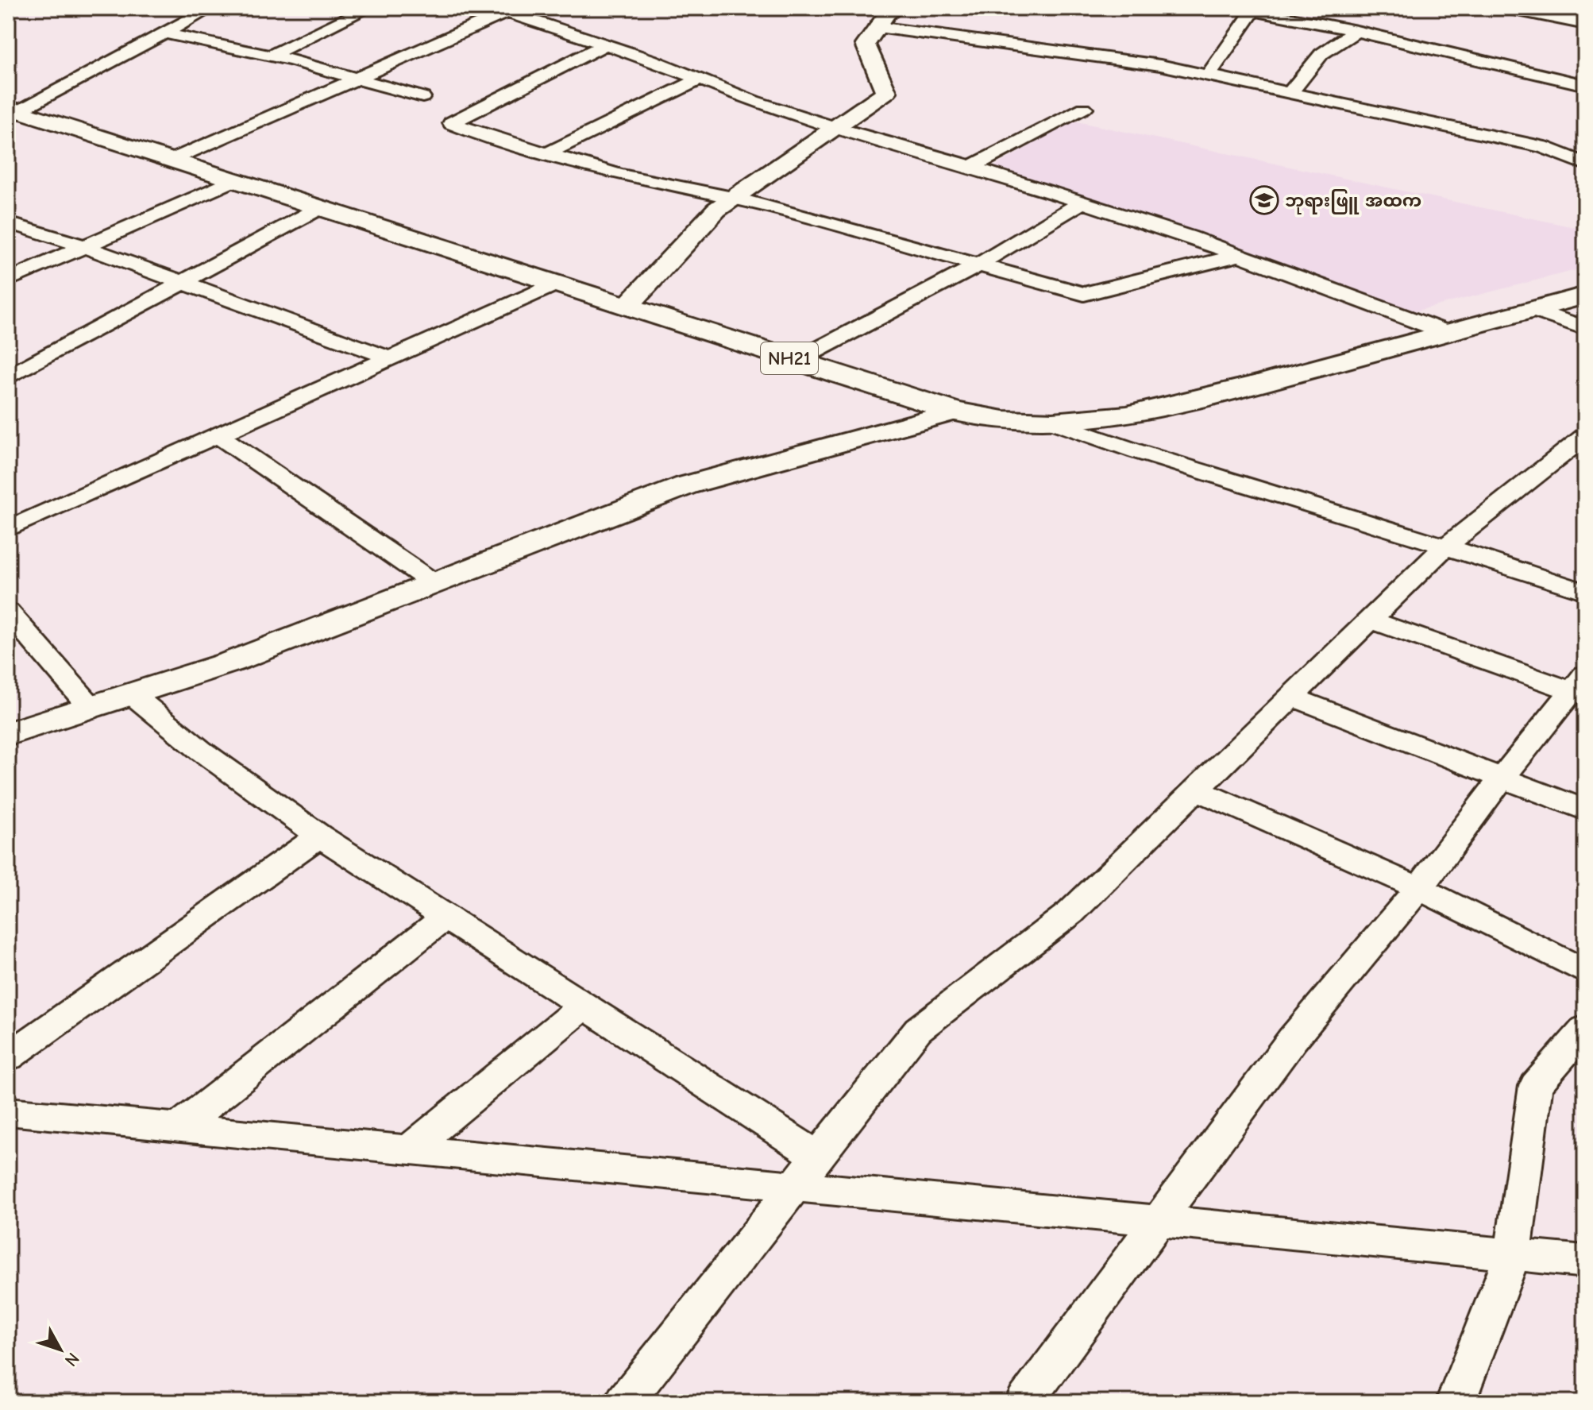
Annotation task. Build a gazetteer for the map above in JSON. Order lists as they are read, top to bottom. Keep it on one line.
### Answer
{"streets":{"highway":["NH21"]},"places":{"school or university":["ဘုရားဖြူ အထက"]},"north":"bottom right"}
